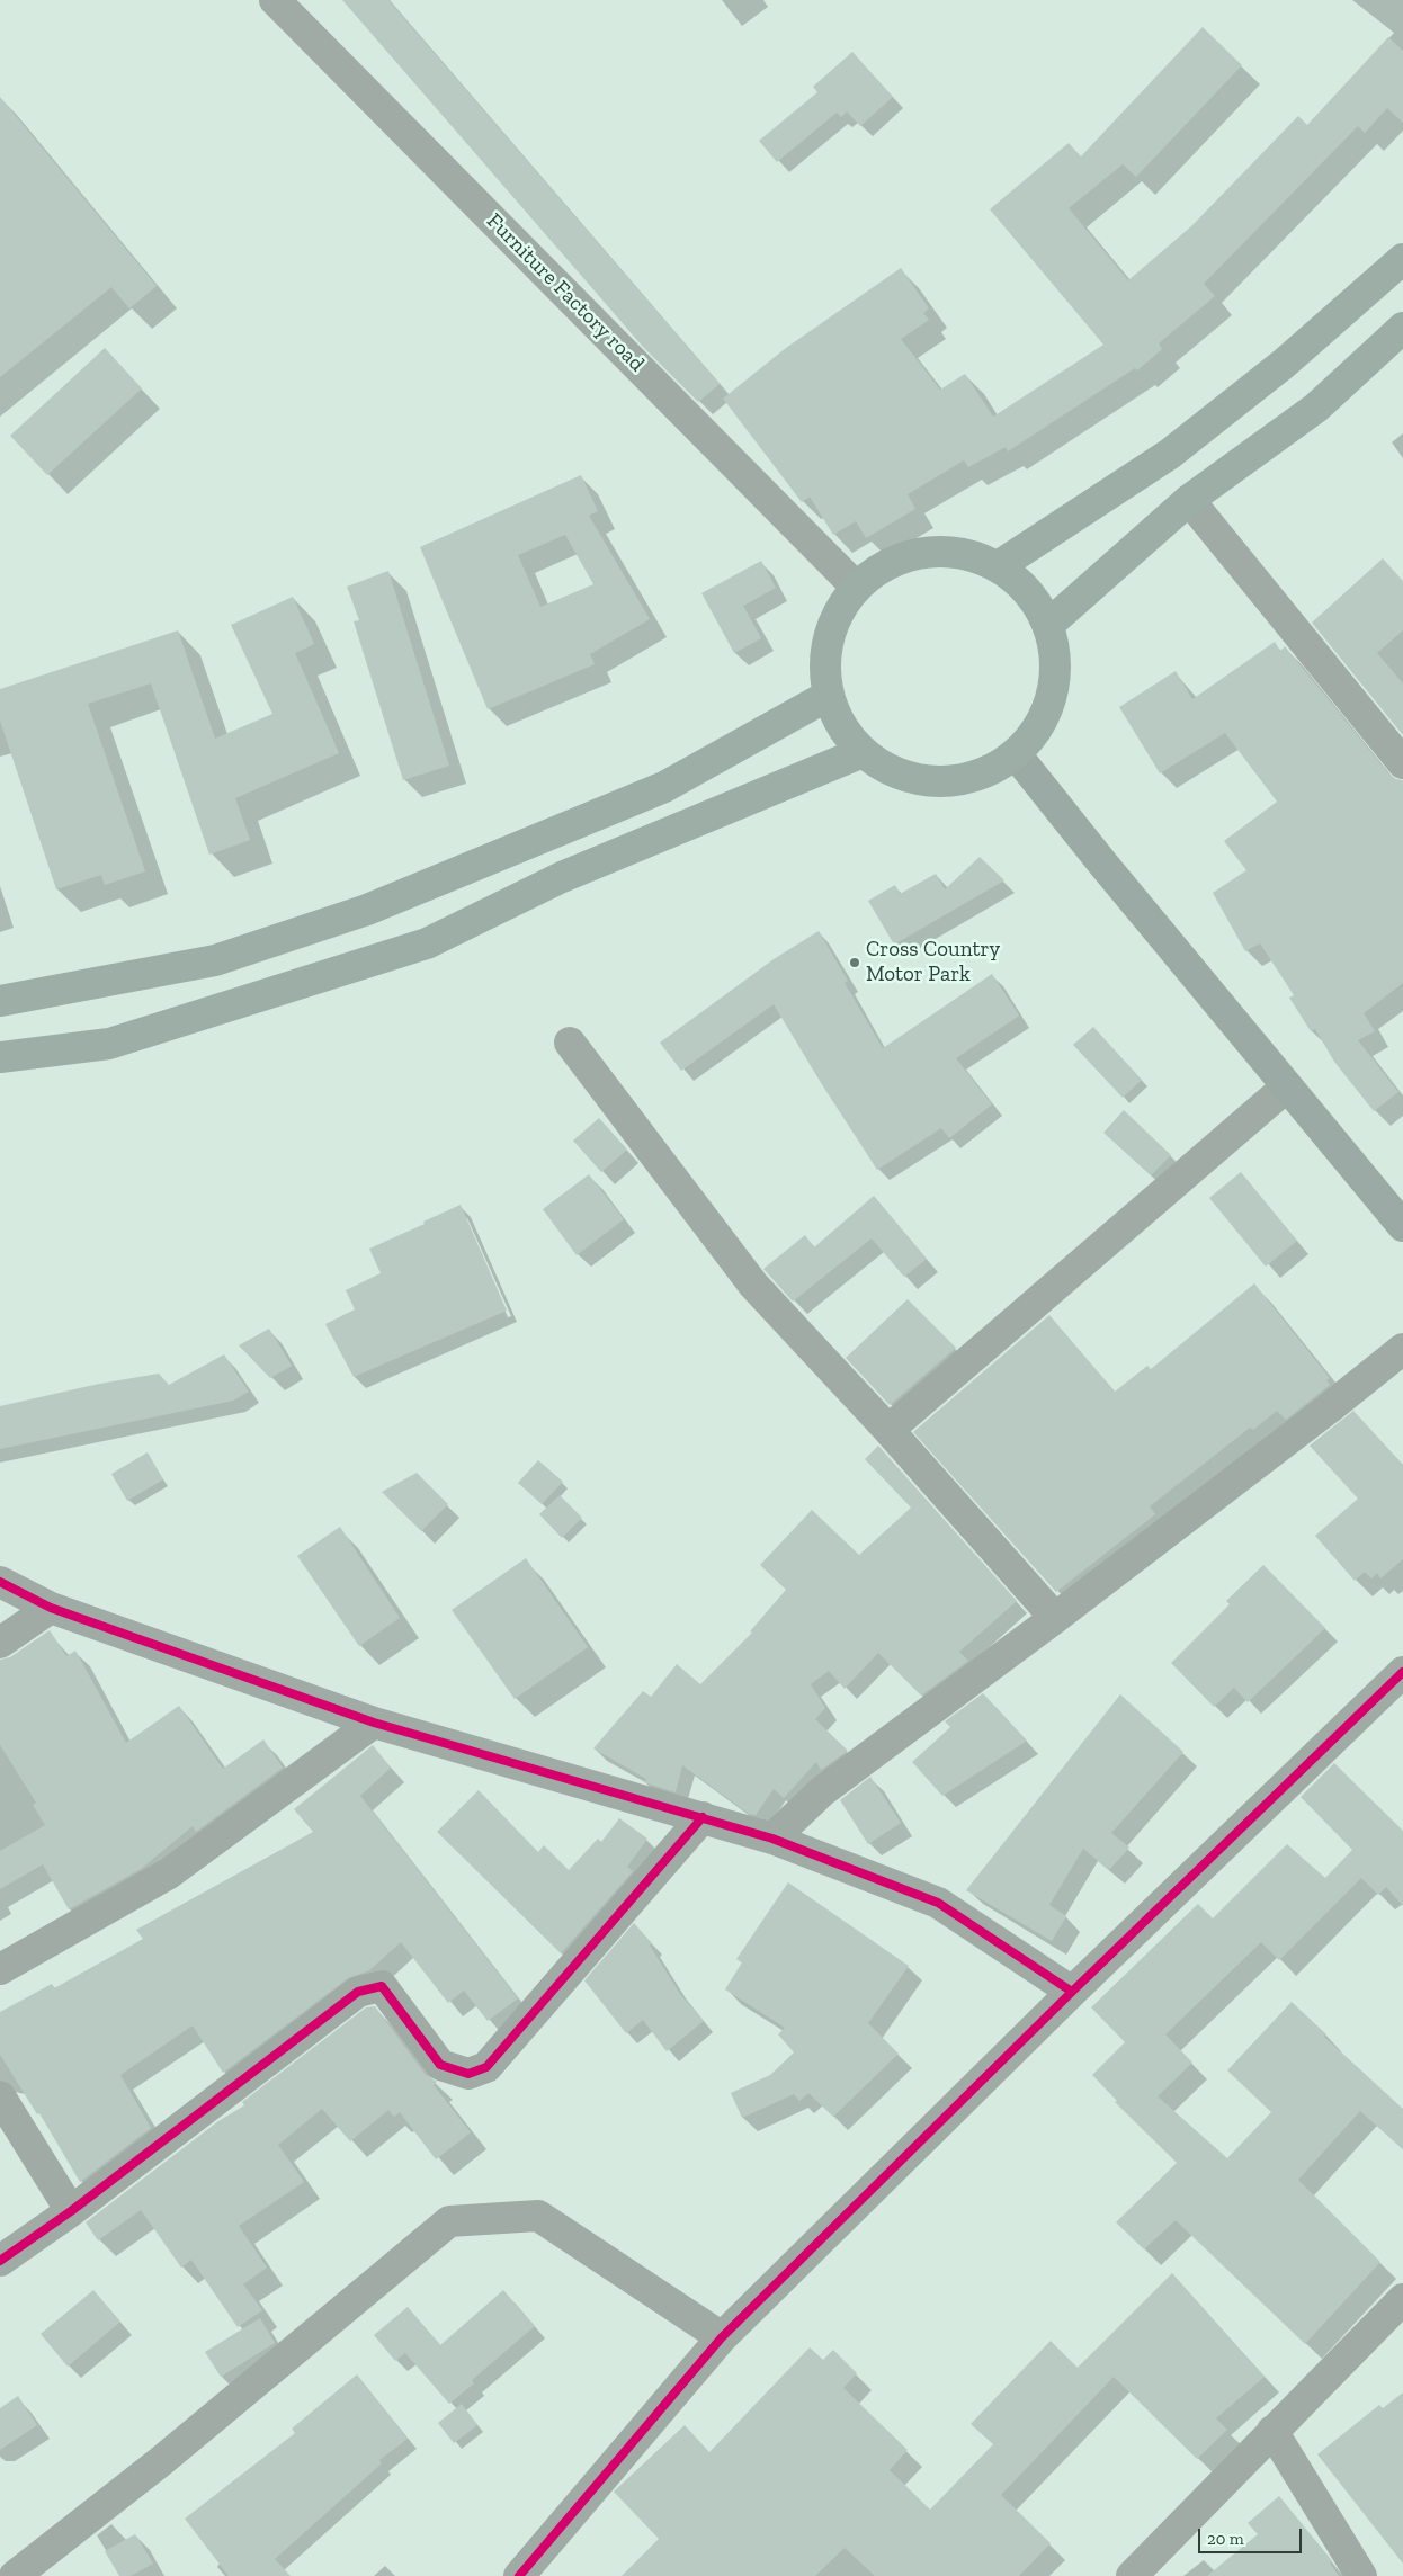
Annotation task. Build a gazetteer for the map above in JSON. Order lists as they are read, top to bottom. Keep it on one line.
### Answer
{"streets":{"street":["Furniture Factory road"]},"places":["Cross Country Motor Park"],"scale_bar":"20 m"}
